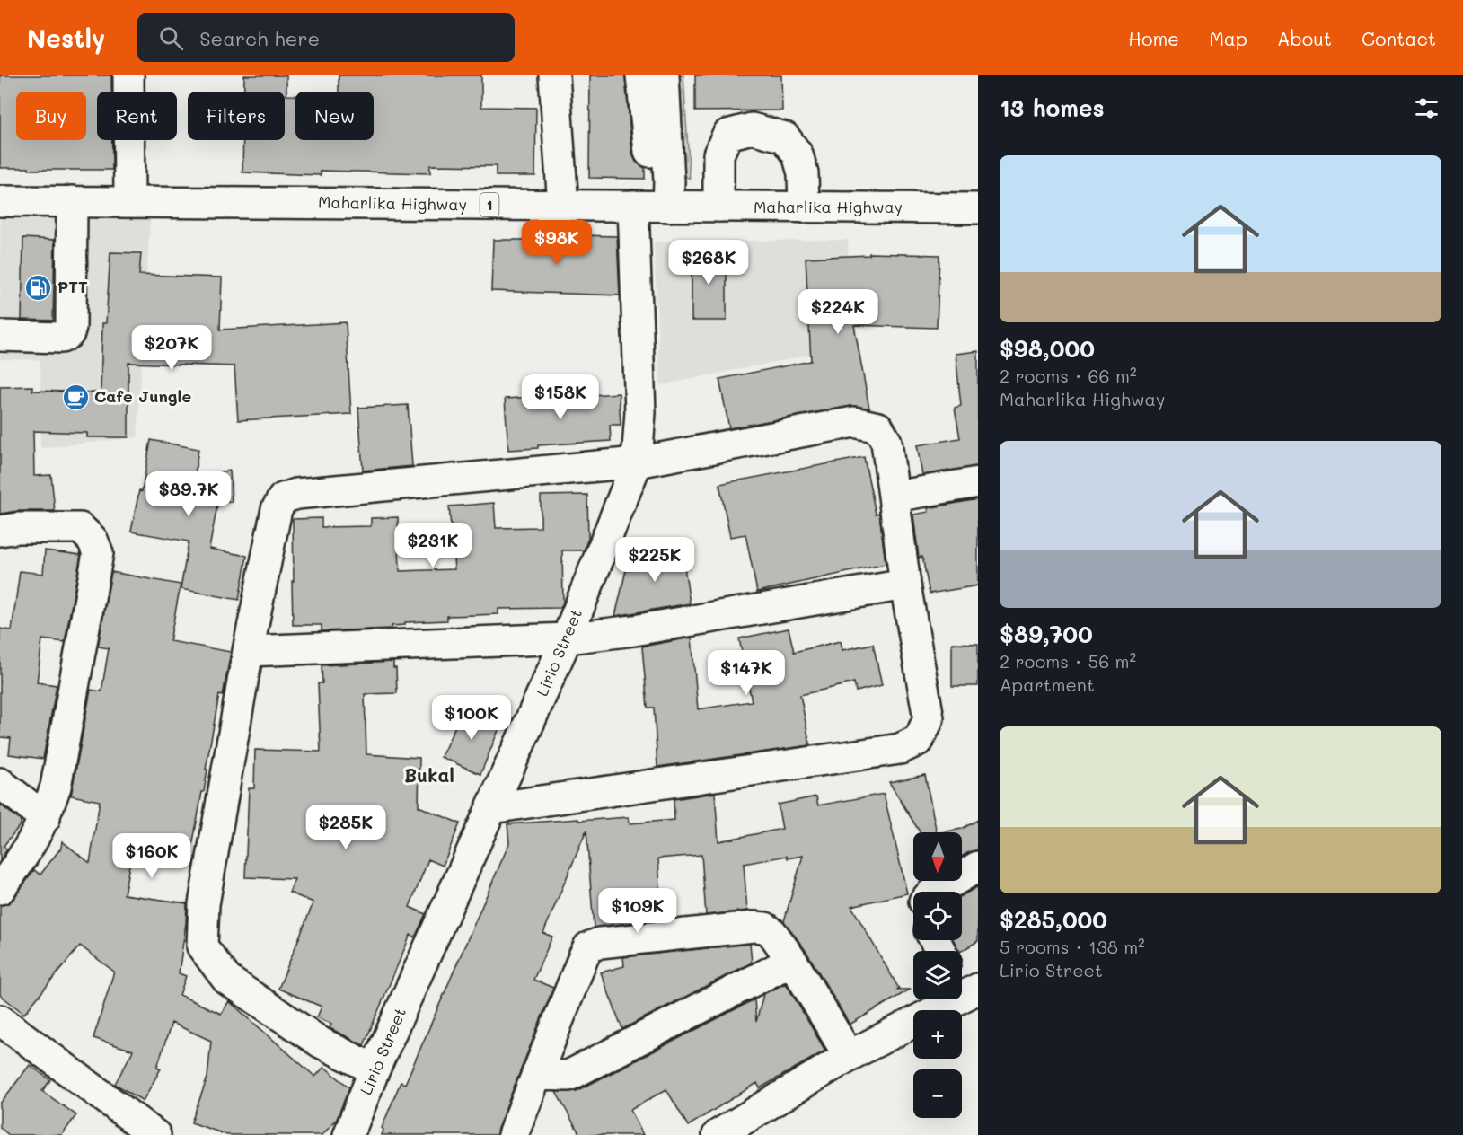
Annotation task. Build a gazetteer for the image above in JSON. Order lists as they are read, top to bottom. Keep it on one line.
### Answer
{"streets":{"street":["Maharlika Highway","1","Lirio Street"]},"crossings":[["Maharlika Highway","Lirio Street"]],"districts":["Bukal"],"places":{"fuel station":["PTT"],"cafe":["Cafe Jungle"]},"north":"bottom","page":{"header":"Nestly","search":"Search here","nav":["Home","Map","About","Contact"],"heading":"13 homes","chip":["Buy","Rent","Filters","New"],"list":[{"name":"$98,000","note":"2 rooms · 66 m² · Maharlika Highway"},{"name":"$89,700","note":"2 rooms · 56 m² · Apartment"},{"name":"$285,000","note":"5 rooms · 138 m² · Lirio Street"}],"price":["$98K","$268K","$224K","$207K","$158K","$89.7K","$231K","$225K","$147K","$100K","$285K","$160K","$109K"],"map_buttons":["+","−"]}}
